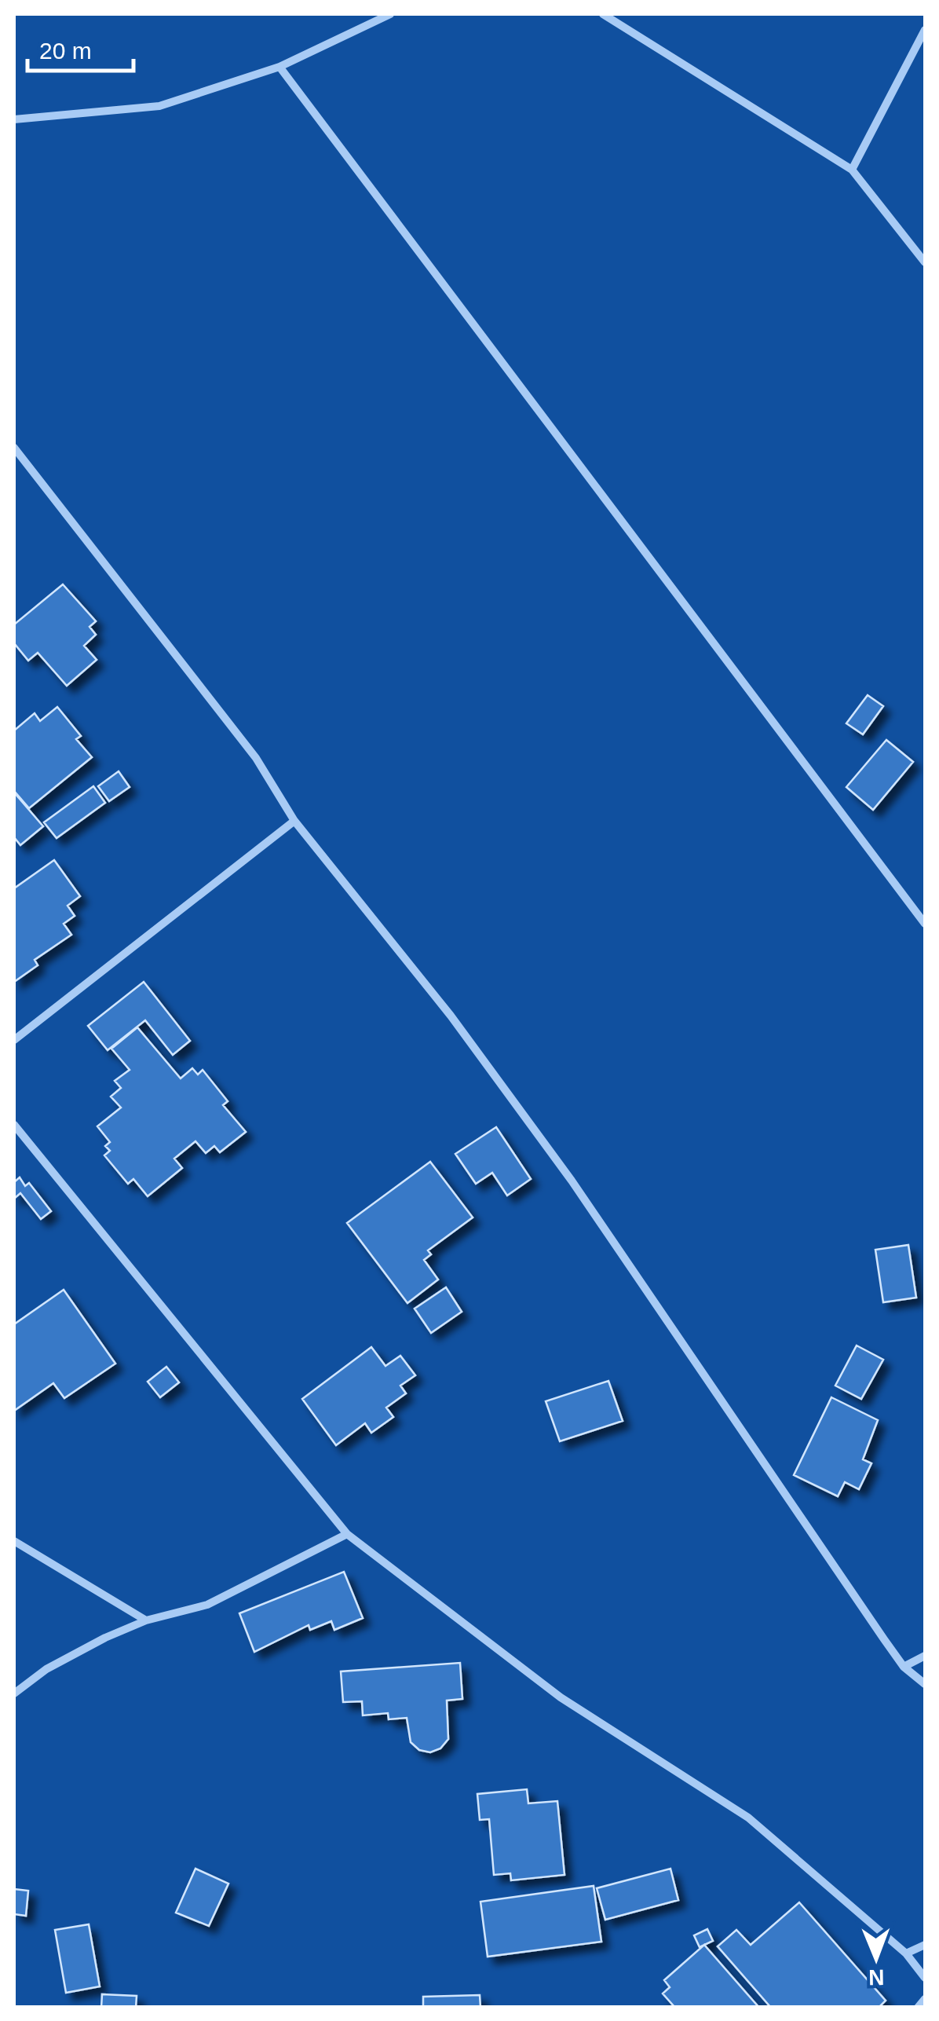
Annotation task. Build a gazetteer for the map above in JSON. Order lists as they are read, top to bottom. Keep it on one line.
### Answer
{"scale_bar":"20 m","north":"bottom"}
